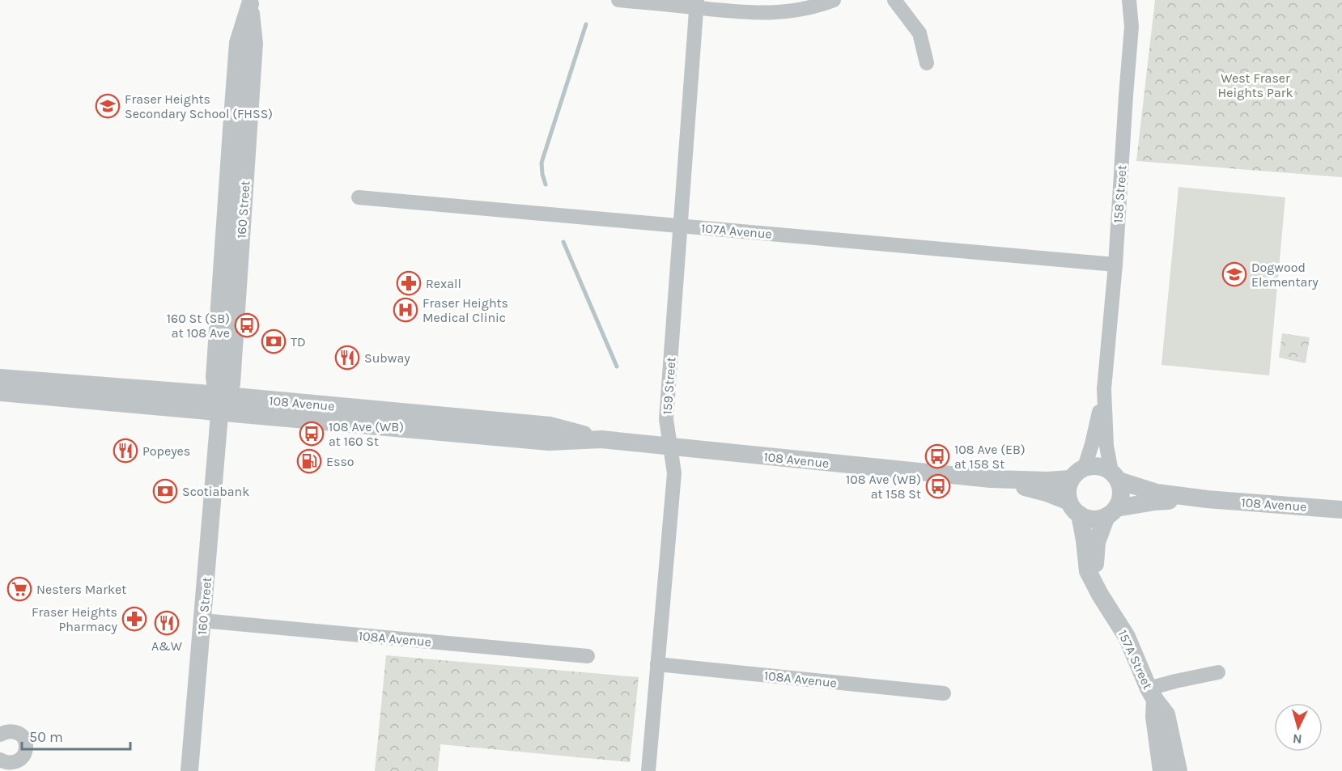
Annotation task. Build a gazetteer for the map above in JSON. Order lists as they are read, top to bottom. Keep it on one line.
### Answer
{"streets":{"street":["158 Street","160 Street","107A Avenue","159 Street","108 Avenue","108A Avenue","157A Street"]},"crossings":[["158 Street","107A Avenue"],["158 Street","108 Avenue"],["158 Street","157A Street"],["160 Street","108 Avenue"],["160 Street","108A Avenue"],["107A Avenue","159 Street"],["159 Street","108 Avenue"],["159 Street","108A Avenue"],["108 Avenue","157A Street"]],"parks":["West Fraser Heights Park"],"places":{"school or university":["Fraser Heights Secondary School (FHSS)","Dogwood Elementary"],"pharmacy":["Rexall","Fraser Heights Pharmacy"],"hospital":["Fraser Heights Medical Clinic"],"bus stop":["160 St (SB) at 108 Ave","108 Ave (WB) at 160 St","108 Ave (EB) at 158 St","108 Ave (WB) at 158 St"],"bank":["TD","Scotiabank"],"restaurant":["Subway","Popeyes","A&W"],"fuel station":["Esso"],"supermarket":["Nesters Market"]},"scale_bar":"50 m","north":"bottom"}
